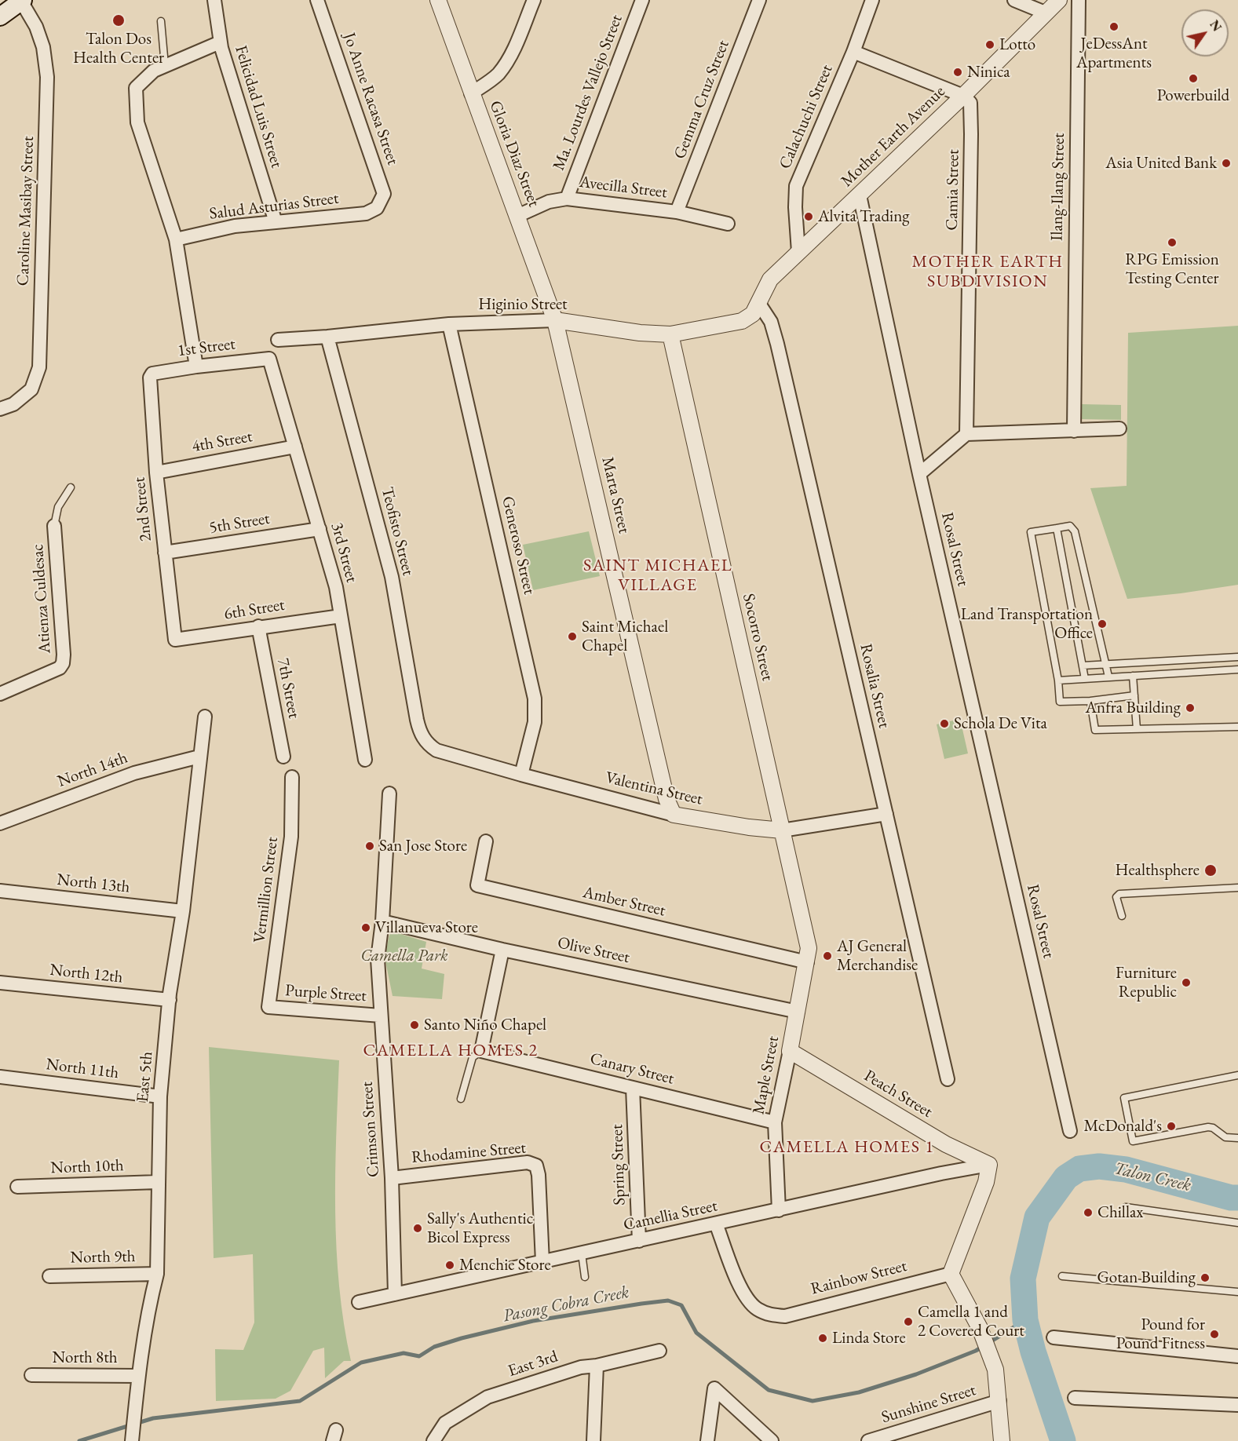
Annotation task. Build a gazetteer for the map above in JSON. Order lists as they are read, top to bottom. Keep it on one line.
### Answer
{"streets":{"street":["Ma. Lourdes Vallejo Street","Jo Anne Racasa Street","Gemma Cruz Street","Felicidad Luis Street","Calachuchi Street","Mother Earth Avenue","Gloria Diaz Street","Ilang-Ilang Street","Avecilla Street","Camia Street","Salud Asturias Street","Caroline Masibay Street","Higinio Street","1st Street","4th Street","Marta Street","2nd Street","5th Street","Teofisto Street","Generoso Street","Rosal Street","3rd Street","Atienza Culdesac","6th Street","Socorro Street","Rosalia Street","7th Street","North 14th","Valentina Street","North 13th","Vermillion Street","Amber Street","Olive Street","North 12th","Purple Street","North 11th","Canary Street","Maple Street","East 5th","Peach Street","Crimson Street","Rhodamine Street","Spring Street","North 10th","Camellia Street","North 9th","Rainbow Street","North 8th","East 3rd","Sunshine Street"]},"crossings":[["Ma. Lourdes Vallejo Street","Avecilla Street"],["Jo Anne Racasa Street","Salud Asturias Street"],["Gemma Cruz Street","Avecilla Street"],["Felicidad Luis Street","Salud Asturias Street"],["Calachuchi Street","Mother Earth Avenue"],["Mother Earth Avenue","Camia Street"],["Mother Earth Avenue","Higinio Street"],["Mother Earth Avenue","Rosal Street"],["Mother Earth Avenue","Rosalia Street"],["Gloria Diaz Street","Avecilla Street"],["Gloria Diaz Street","Higinio Street"],["Gloria Diaz Street","Marta Street"],["Higinio Street","Marta Street"],["Higinio Street","Teofisto Street"],["Higinio Street","Generoso Street"],["Higinio Street","Socorro Street"],["Higinio Street","Rosalia Street"],["1st Street","2nd Street"],["1st Street","3rd Street"],["4th Street","2nd Street"],["4th Street","3rd Street"],["Marta Street","Valentina Street"],["2nd Street","5th Street"],["2nd Street","6th Street"],["5th Street","3rd Street"],["Teofisto Street","Valentina Street"],["Generoso Street","Valentina Street"],["3rd Street","6th Street"],["6th Street","7th Street"],["Socorro Street","Valentina Street"],["Socorro Street","Amber Street"],["Socorro Street","Maple Street"],["Rosalia Street","Valentina Street"],["North 14th","East 5th"],["North 13th","East 5th"],["Vermillion Street","Purple Street"],["Amber Street","Maple Street"],["Olive Street","Maple Street"],["Olive Street","Crimson Street"],["North 12th","East 5th"],["Purple Street","Crimson Street"],["North 11th","East 5th"],["Canary Street","Maple Street"],["Canary Street","Spring Street"],["Maple Street","Peach Street"],["Maple Street","Camellia Street"],["East 5th","North 10th"],["East 5th","North 9th"],["East 5th","North 8th"],["Peach Street","Camellia Street"],["Crimson Street","Rhodamine Street"],["Crimson Street","Camellia Street"],["Rhodamine Street","Camellia Street"],["Spring Street","Camellia Street"],["Camellia Street","Rainbow Street"]],"districts":["MOTHER EARTH SUBDIVISION","SAINT MICHAEL VILLAGE","CAMELLA HOMES 2","CAMELLA HOMES 1"],"water":["Talon Creek","Pasong Cobra Creek"],"parks":["Camella Park"],"places":["Talon Dos Health Center","JeDessAnt Apartments","Lotto","Ninica","Powerbuild","Asia United Bank","Alvita Trading","RPG Emission Testing Center","Land Transportation Office","Saint Michael Chapel","Anfra Building","Schola De Vita","San Jose Store","Healthsphere","Villanueva Store","AJ General Merchandise","Furniture Republic","Santo Niño Chapel","McDonald's","Chillax","Sally's Authentic Bicol Express","Menchie Store","Gotan Building","Camella 1 and 2 Covered Court","Pound for Pound Fitness","Linda Store"],"north":"top right"}
